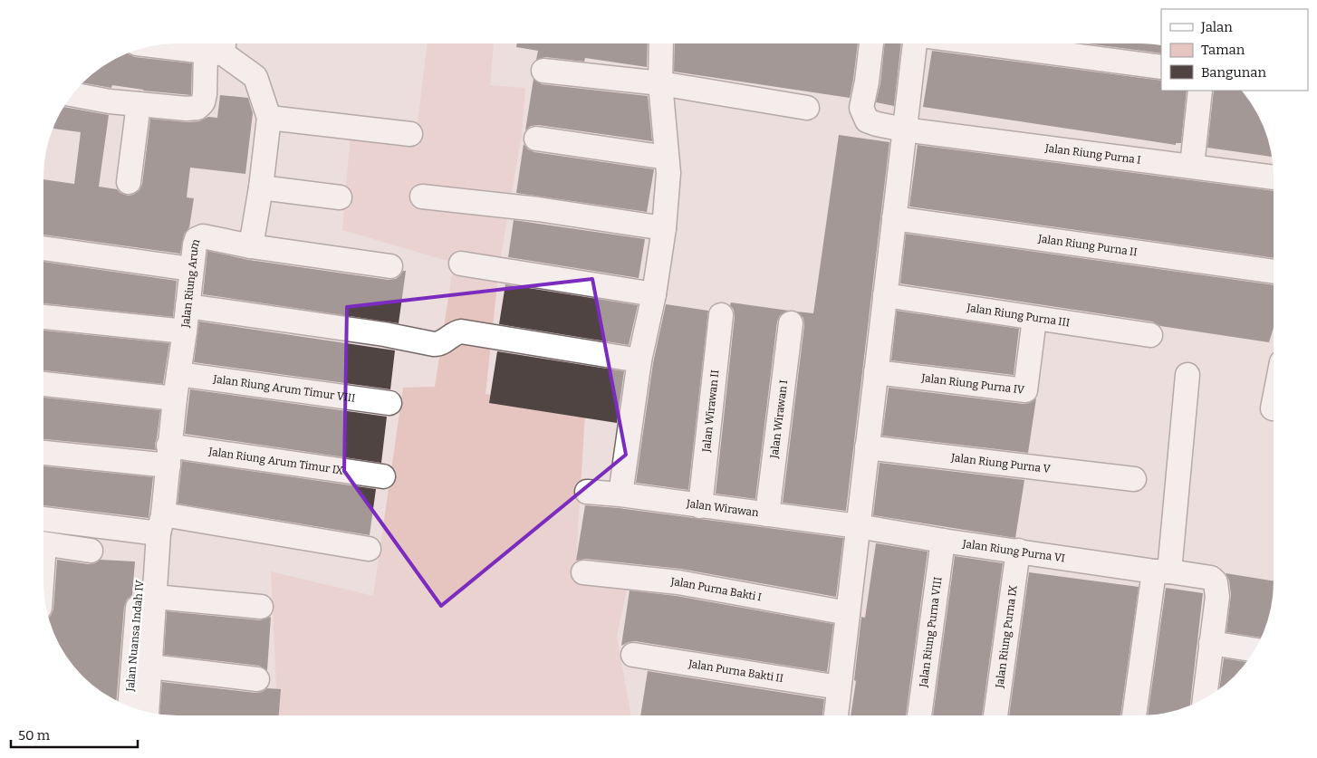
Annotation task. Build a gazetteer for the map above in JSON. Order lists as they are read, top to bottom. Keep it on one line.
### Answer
{"streets":{"street":["Jalan Riung Purna I","Jalan Riung Purna II","Jalan Riung Arum","Jalan Riung Purna III","Jalan Riung Purna IV","Jalan Riung Arum Timur VIII","Jalan Wirawan II","Jalan Wirawan I","Jalan Riung Arum Timur IX","Jalan Riung Purna V","Jalan Wirawan","Jalan Riung Purna VI","Jalan Purna Bakti I","Jalan Riung Purna VIII","Jalan Nuansa Indah IV","Jalan Riung Purna IX","Jalan Purna Bakti II"]},"crossings":[["Jalan Riung Arum","Jalan Riung Arum Timur VIII"],["Jalan Riung Arum","Jalan Riung Arum Timur IX"],["Jalan Riung Purna III","Jalan Riung Purna IV"],["Jalan Wirawan II","Jalan Wirawan"],["Jalan Wirawan I","Jalan Wirawan"],["Jalan Wirawan","Jalan Riung Purna VI"],["Jalan Riung Purna VI","Jalan Riung Purna VIII"],["Jalan Riung Purna VI","Jalan Riung Purna IX"]],"legend":["Jalan","Taman","Bangunan"],"scale_bar":"50 m"}
